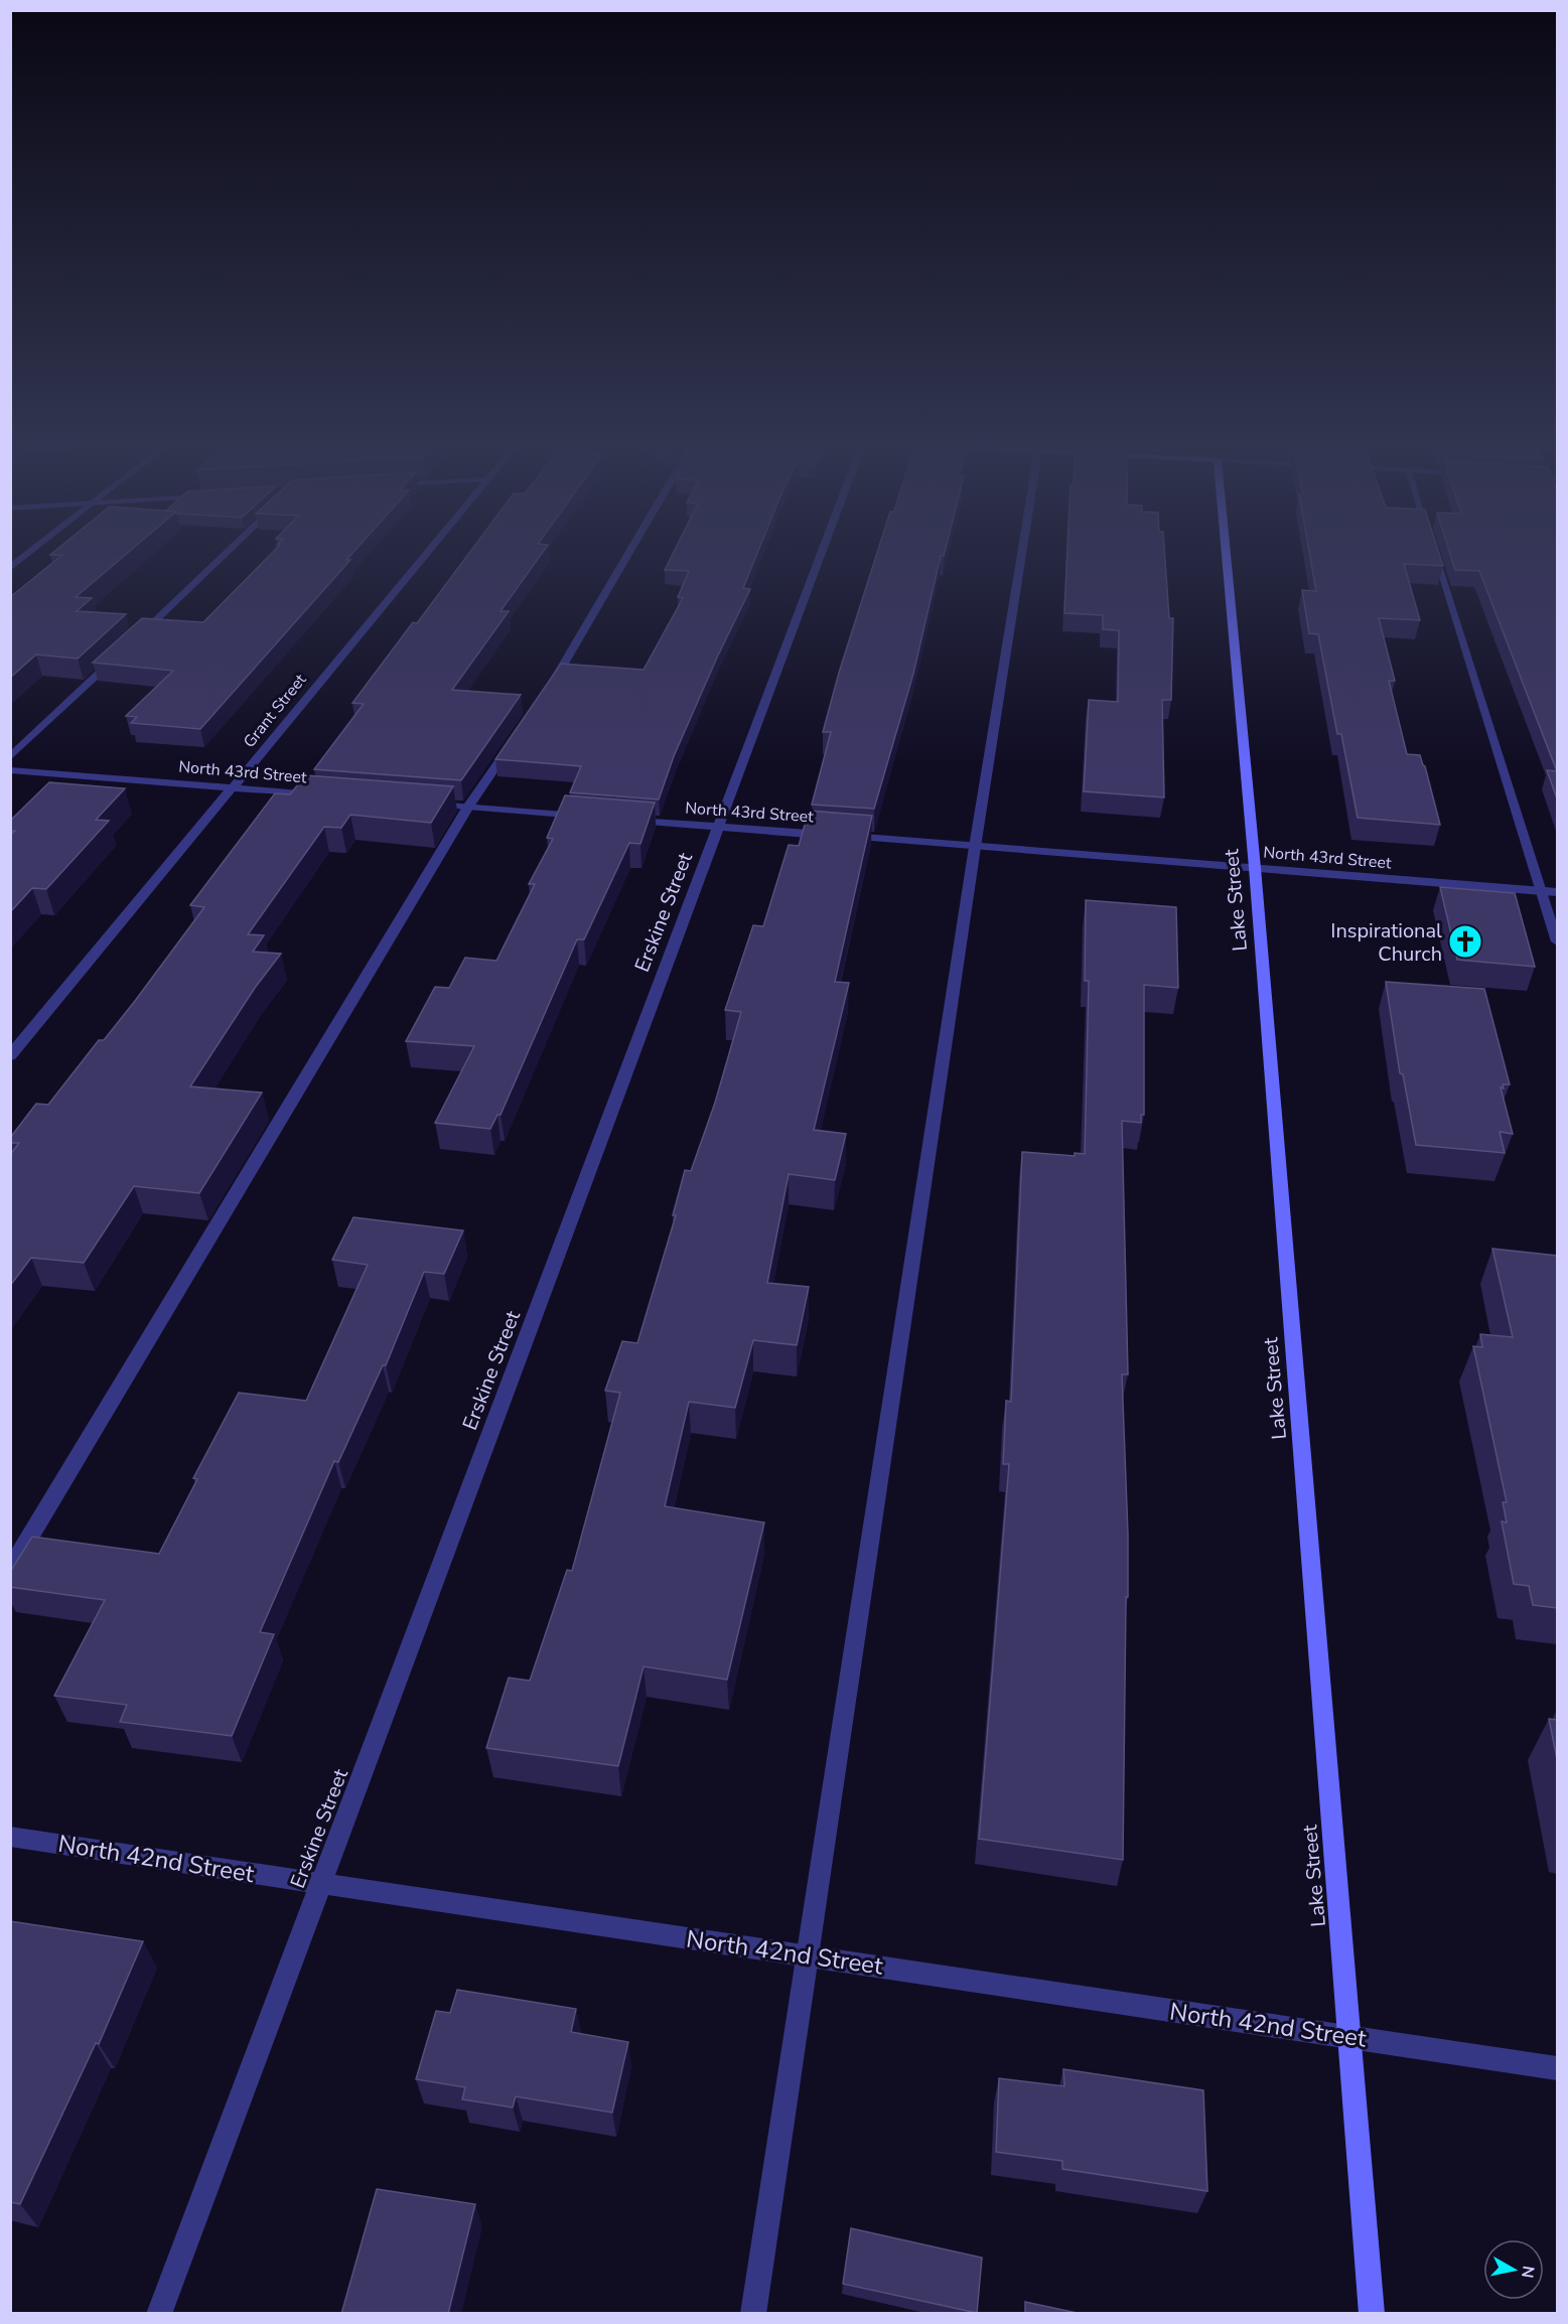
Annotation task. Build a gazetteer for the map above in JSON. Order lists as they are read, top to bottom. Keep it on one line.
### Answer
{"streets":{"main road":["Lake Street"],"street":["Grant Street","North 43rd Street","Erskine Street","North 42nd Street"]},"crossings":[["Grant Street","North 43rd Street"],["North 43rd Street","Lake Street"],["North 43rd Street","Erskine Street"],["Lake Street","North 42nd Street"],["Erskine Street","North 42nd Street"]],"places":{"church":["Inspirational Church"]},"north":"right"}
